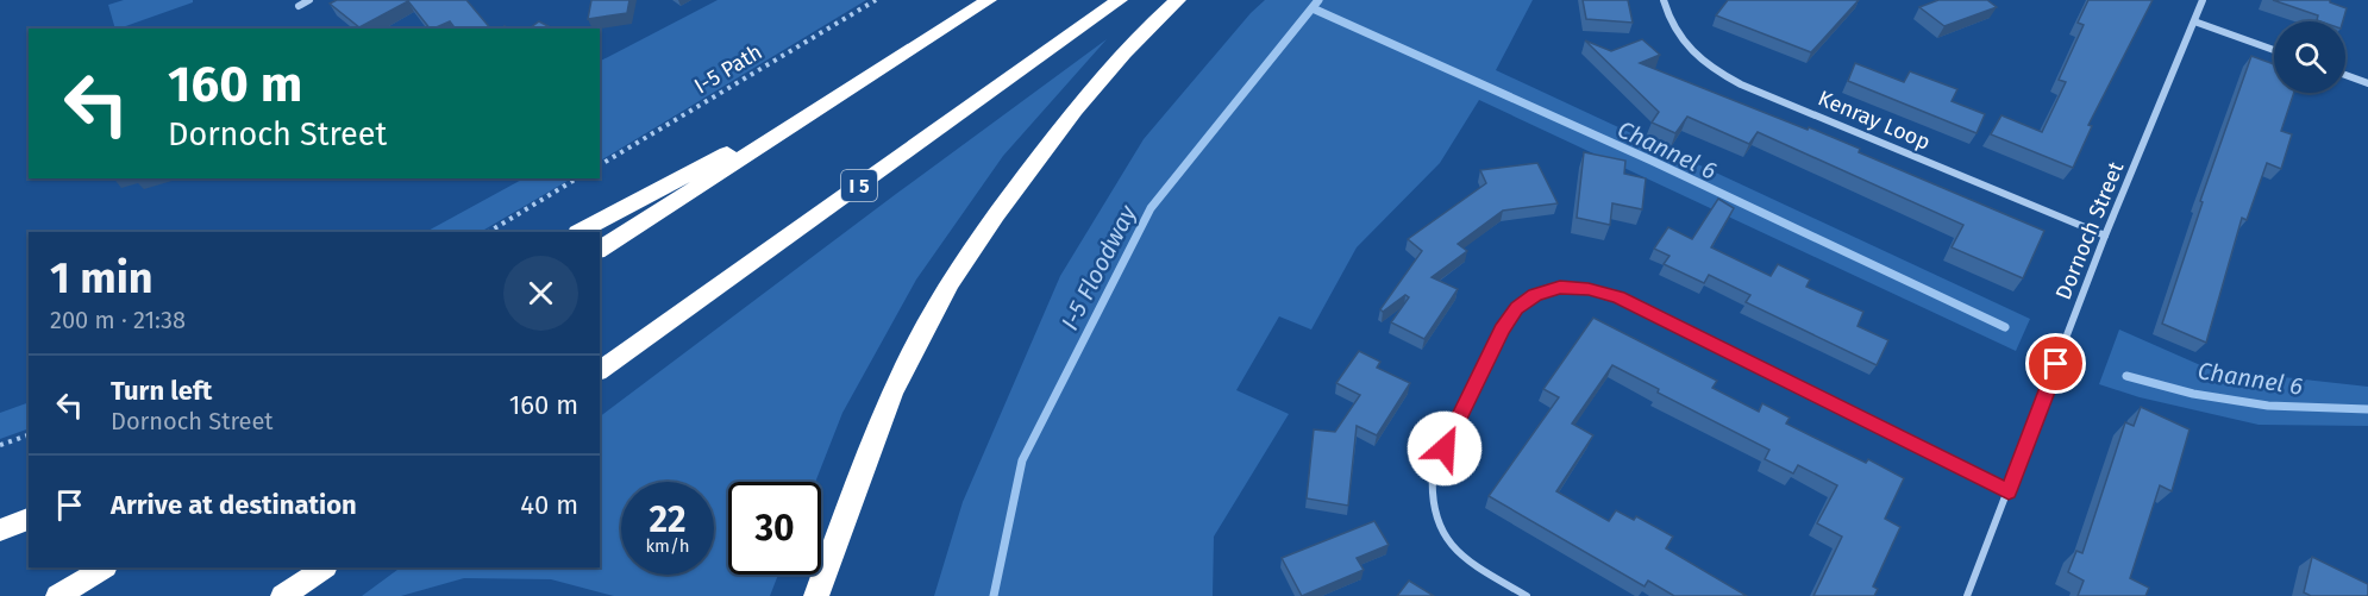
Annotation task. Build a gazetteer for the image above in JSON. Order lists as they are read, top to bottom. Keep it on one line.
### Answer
{"streets":{"highway":["I 5"],"street":["Kenray Loop","Dornoch Street"],"path":["I-5 Path"]},"crossings":[["Kenray Loop","Dornoch Street"]],"water":["Channel 6","I-5 Floodway"],"page":{"turn":["160 m","Dornoch Street"],"heading":["1 min","200 m · 21:38"],"list":[{"name":"Turn left","note":"Dornoch Street","value":"160 m"},{"name":"Arrive at destination","value":"40 m"}],"speed":"22 km/h","limit":"30"}}
